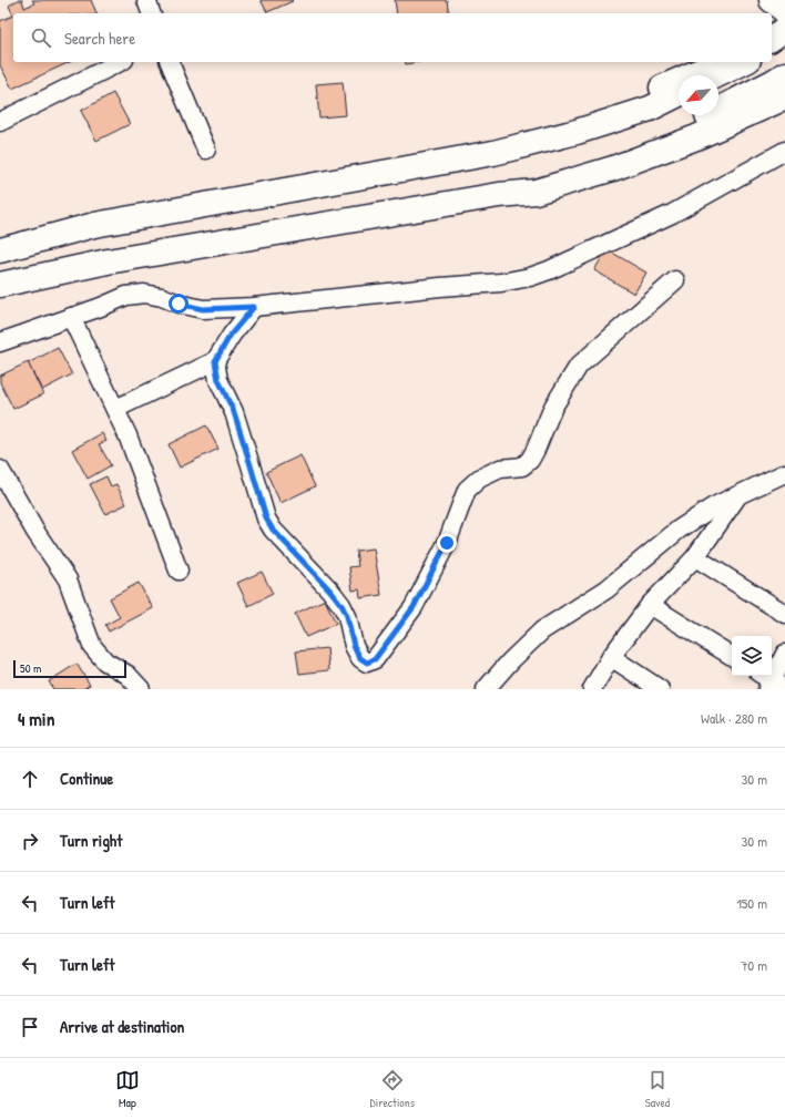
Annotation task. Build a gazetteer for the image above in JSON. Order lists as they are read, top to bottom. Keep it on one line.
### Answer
{"scale_bar":"50 m","north":"bottom left","page":{"search":"Search here","scale":"50 m","heading":["4 min","Walk · 280 m"],"list":[["Continue","30 m"],["Turn right","30 m"],["Turn left","150 m"],["Turn left","70 m"],"Arrive at destination"],"nav":["Map","Directions","Saved"]}}
